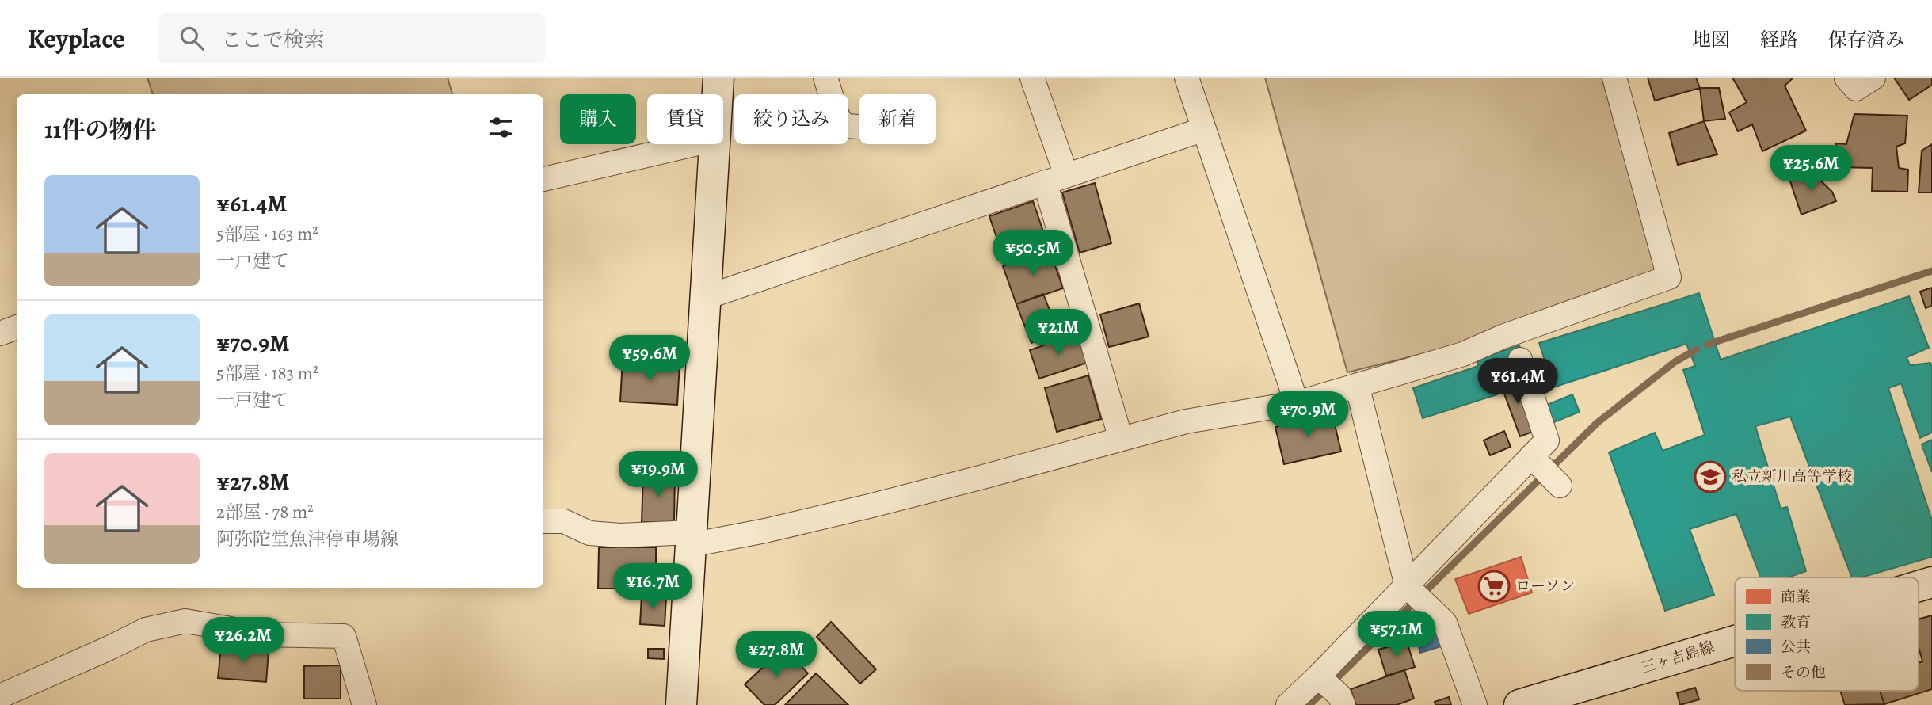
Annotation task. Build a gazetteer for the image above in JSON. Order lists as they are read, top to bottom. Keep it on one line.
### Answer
{"streets":{"main road":["三ヶ吉島線"]},"places":{"school or university":["私立新川高等学校"],"supermarket":["ローソン"]},"legend":["商業","教育","公共","その他"],"page":{"header":"Keyplace","search":"ここで検索","nav":["地図","経路","保存済み"],"chip":["購入","賃貸","絞り込み","新着"],"heading":"11件の物件","price":["¥25.6M","¥50.5M","¥21M","¥59.6M","¥61.4M","¥70.9M","¥19.9M","¥16.7M","¥57.1M","¥26.2M","¥27.8M"],"list":[{"name":"¥61.4M","note":"5部屋 · 163 m² · 一戸建て"},{"name":"¥70.9M","note":"5部屋 · 183 m² · 一戸建て"},{"name":"¥27.8M","note":"2部屋 · 78 m² · 阿弥陀堂魚津停車場線"}]}}
